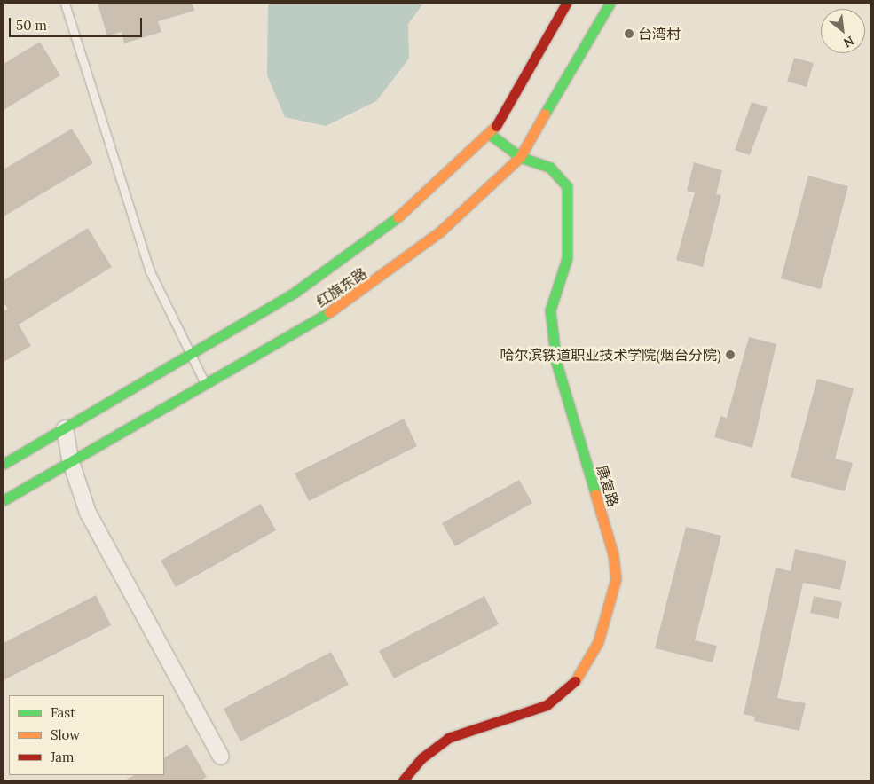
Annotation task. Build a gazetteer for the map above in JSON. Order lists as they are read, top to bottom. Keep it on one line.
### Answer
{"streets":{"main road":["红旗东路","康复路"]},"crossings":[["红旗东路","康复路"]],"places":["台湾村","哈尔滨铁道职业技术学院(烟台分院)"],"legend":["Fast","Slow","Jam"],"scale_bar":"50 m","north":"bottom right"}
